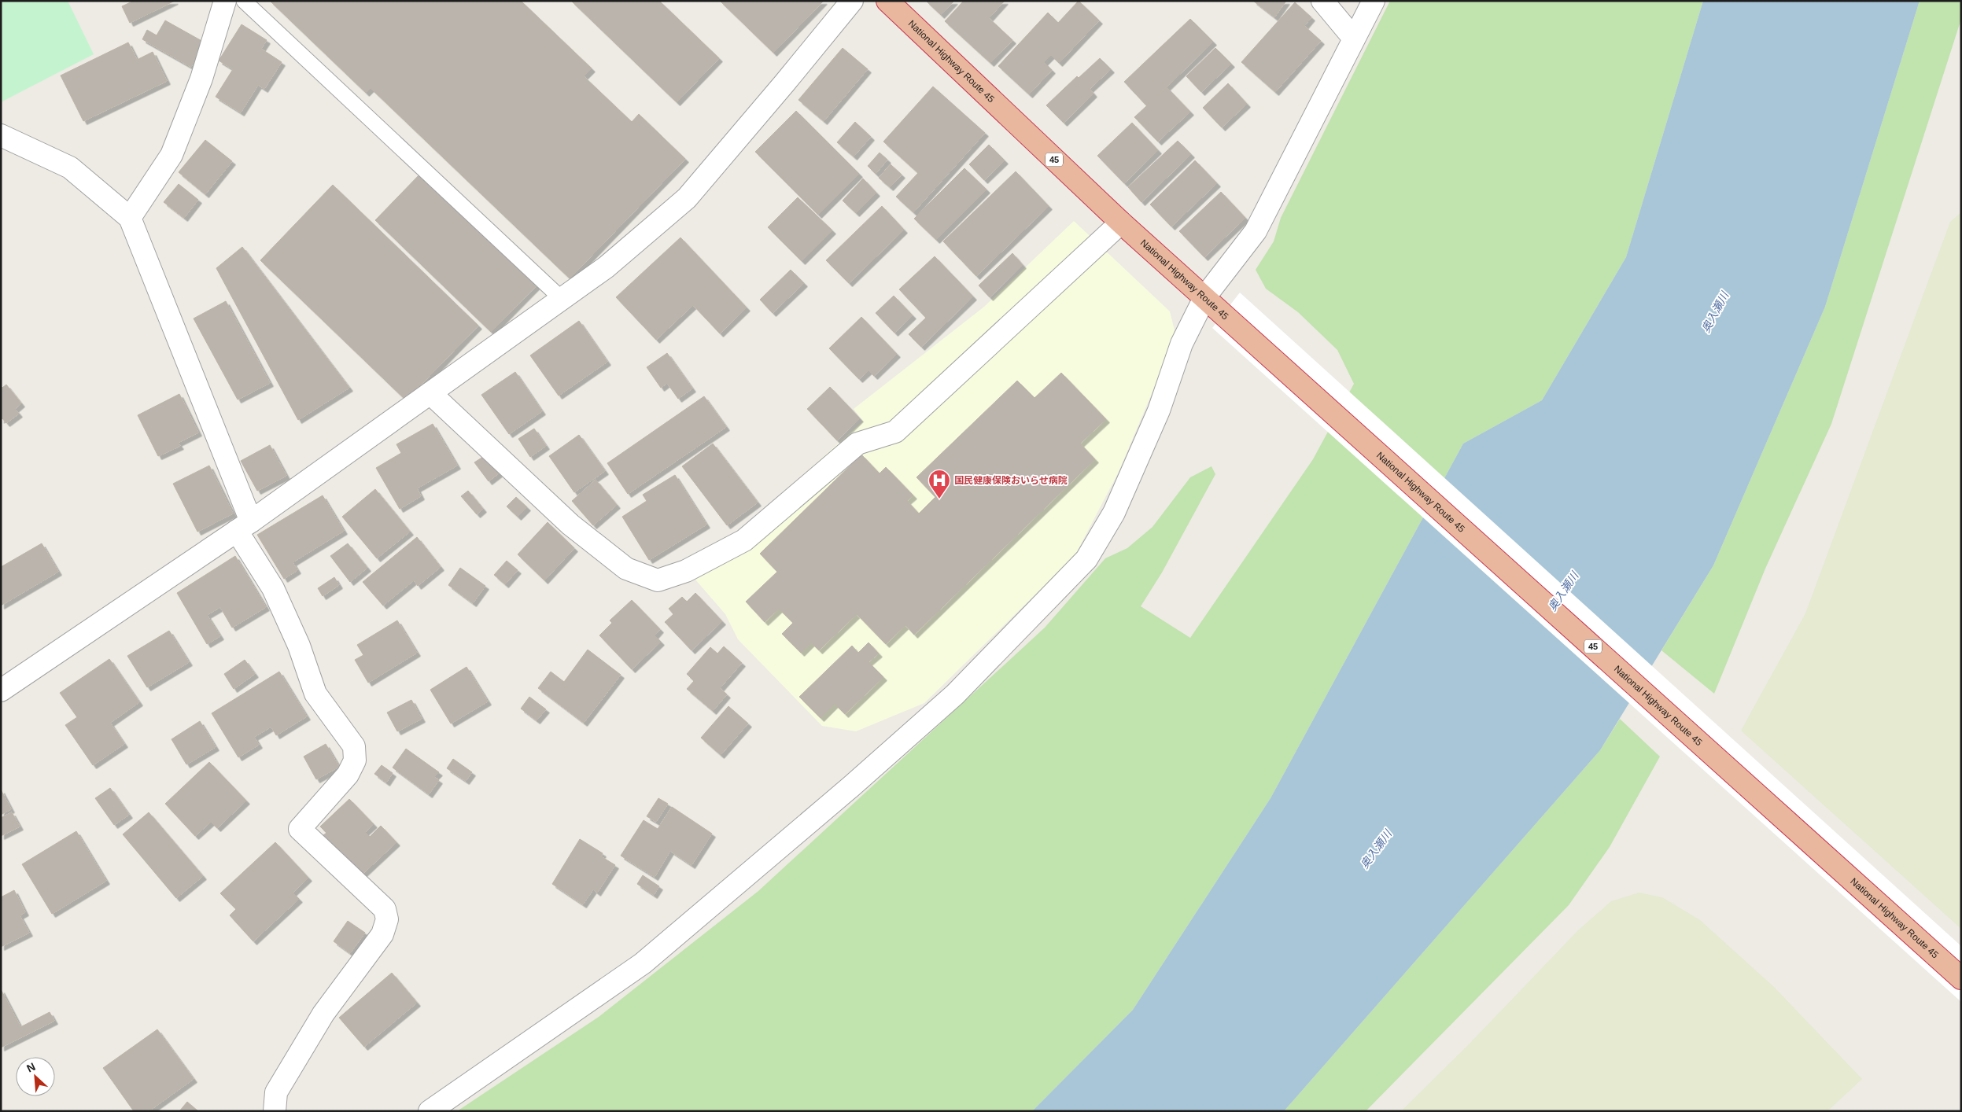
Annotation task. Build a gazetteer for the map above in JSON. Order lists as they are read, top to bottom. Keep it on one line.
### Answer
{"streets":{"highway":["National Highway Route 45","45"]},"water":["奥入瀬川"],"places":{"hospital":["国民健康保険おいらせ病院"]},"north":"top left"}
